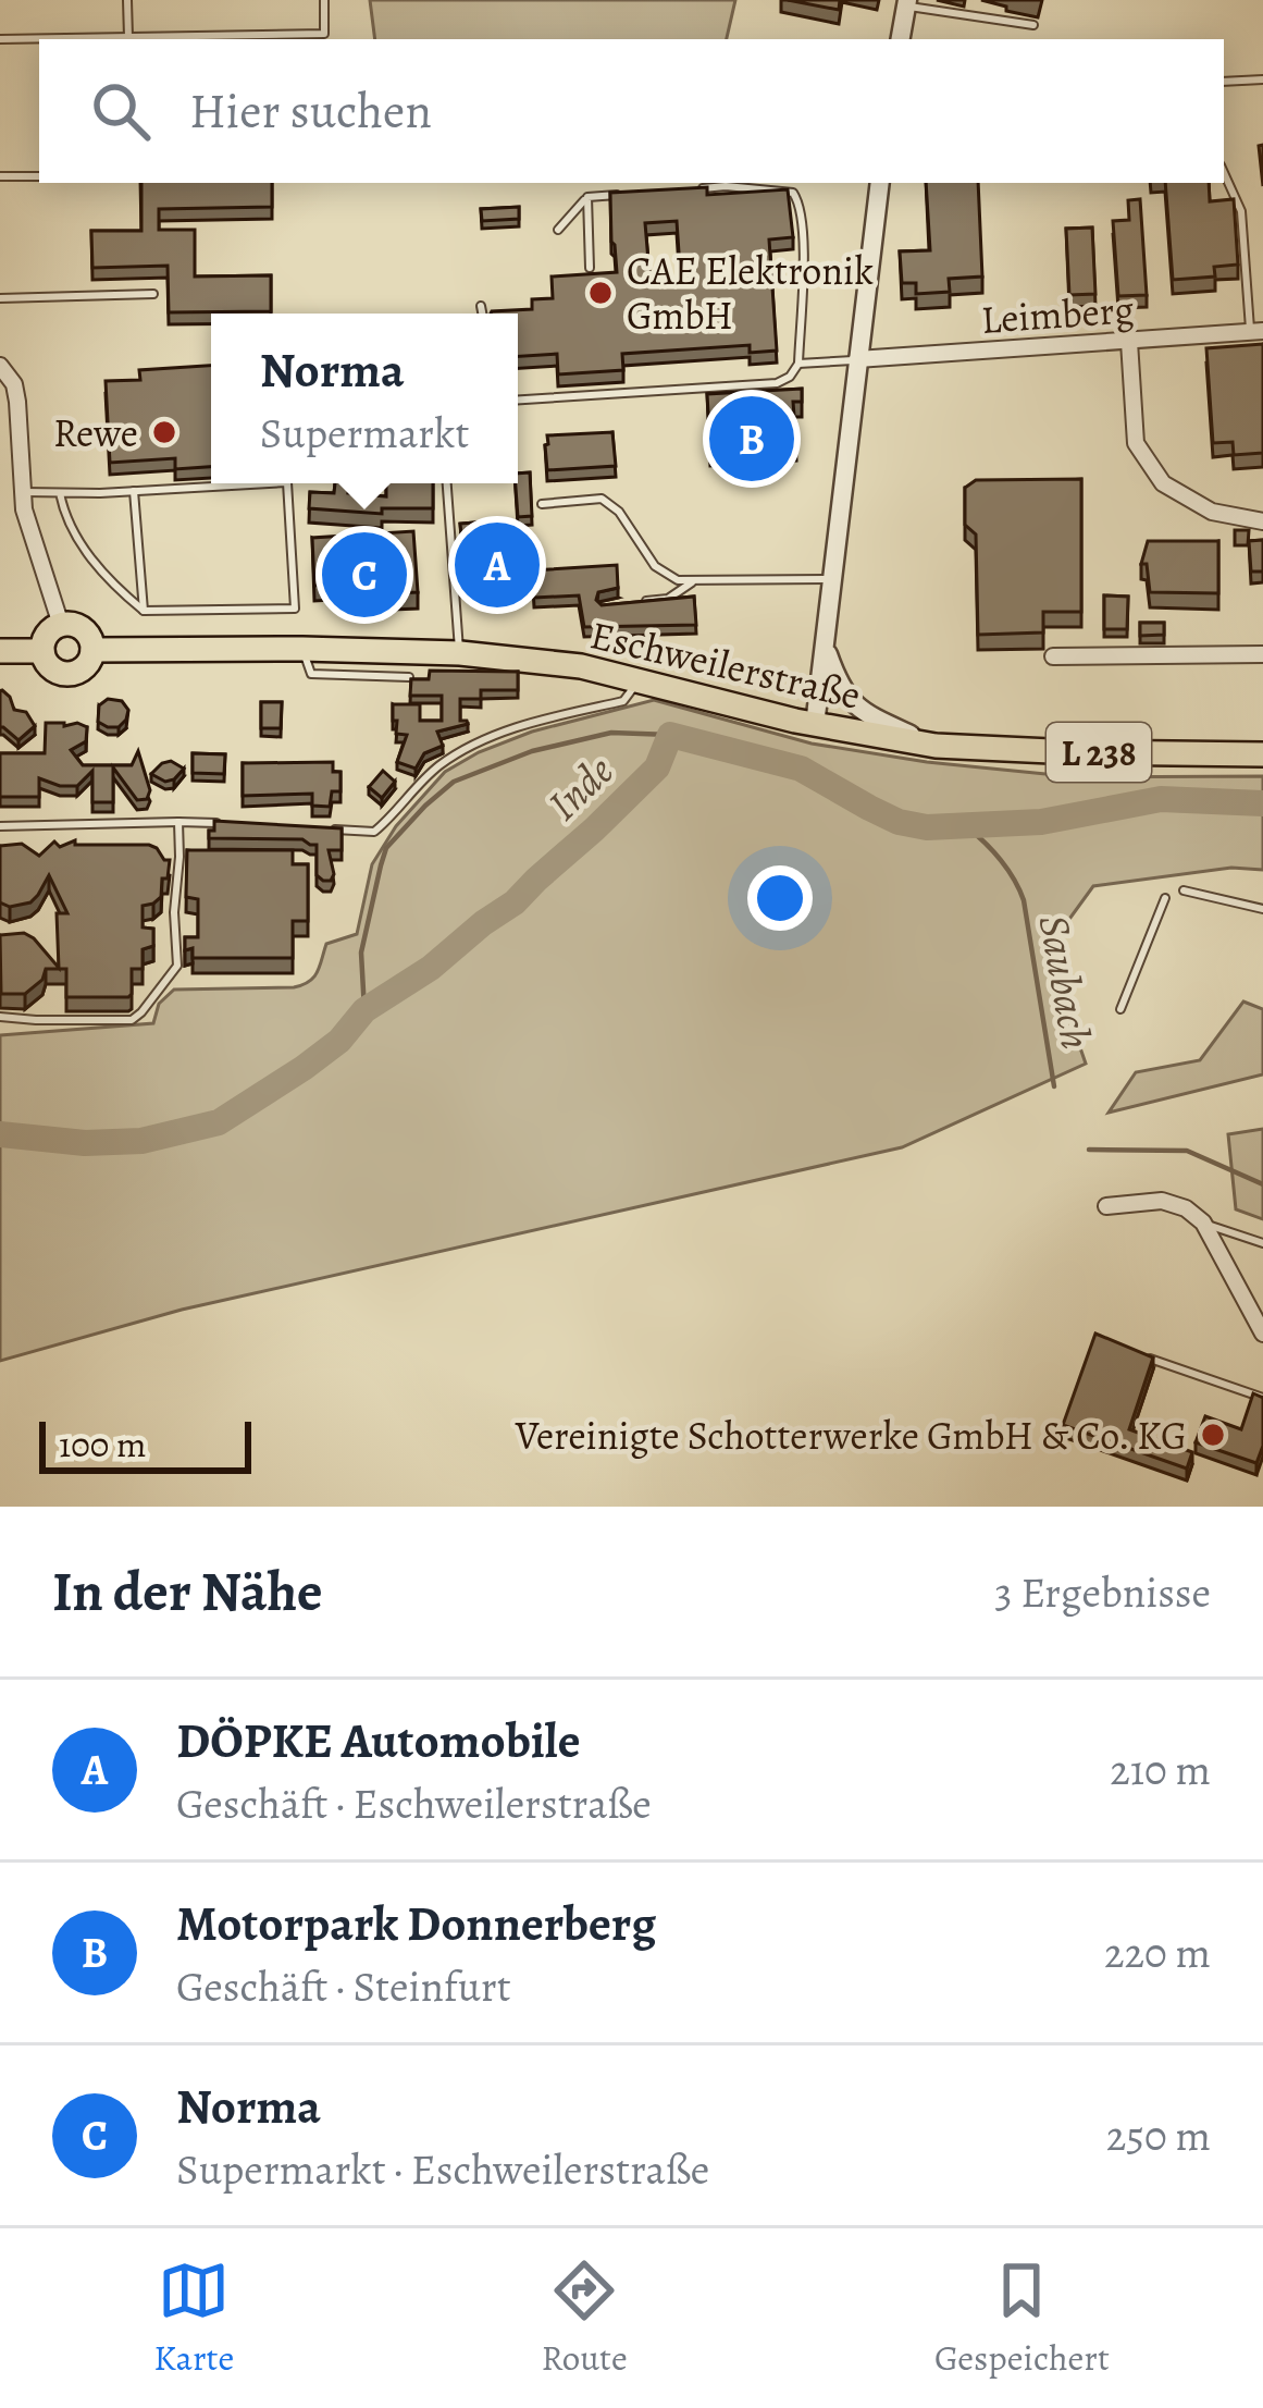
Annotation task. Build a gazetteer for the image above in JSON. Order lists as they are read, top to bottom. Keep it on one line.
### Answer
{"streets":{"main road":["Eschweilerstraße","L 238"],"street":["Leimberg"]},"crossings":[["Eschweilerstraße","L 238"]],"water":["Inde","Saubach"],"places":["CAE Elektronik GmbH","Rewe","Vereinigte Schotterwerke GmbH & Co. KG"],"scale_bar":"100 m","page":{"search":"Hier suchen","popup":["Norma","Supermarkt"],"pins":["B","A","C"],"scale":"100 m","heading":["In der Nähe","3 Ergebnisse"],"list":[{"mark":"A","name":"DÖPKE Automobile","note":"Geschäft · Eschweilerstraße","value":"210 m"},{"mark":"B","name":"Motorpark Donnerberg","note":"Geschäft · Steinfurt","value":"220 m"},{"mark":"C","name":"Norma","note":"Supermarkt · Eschweilerstraße","value":"250 m"}],"nav":["Karte","Route","Gespeichert"]}}
